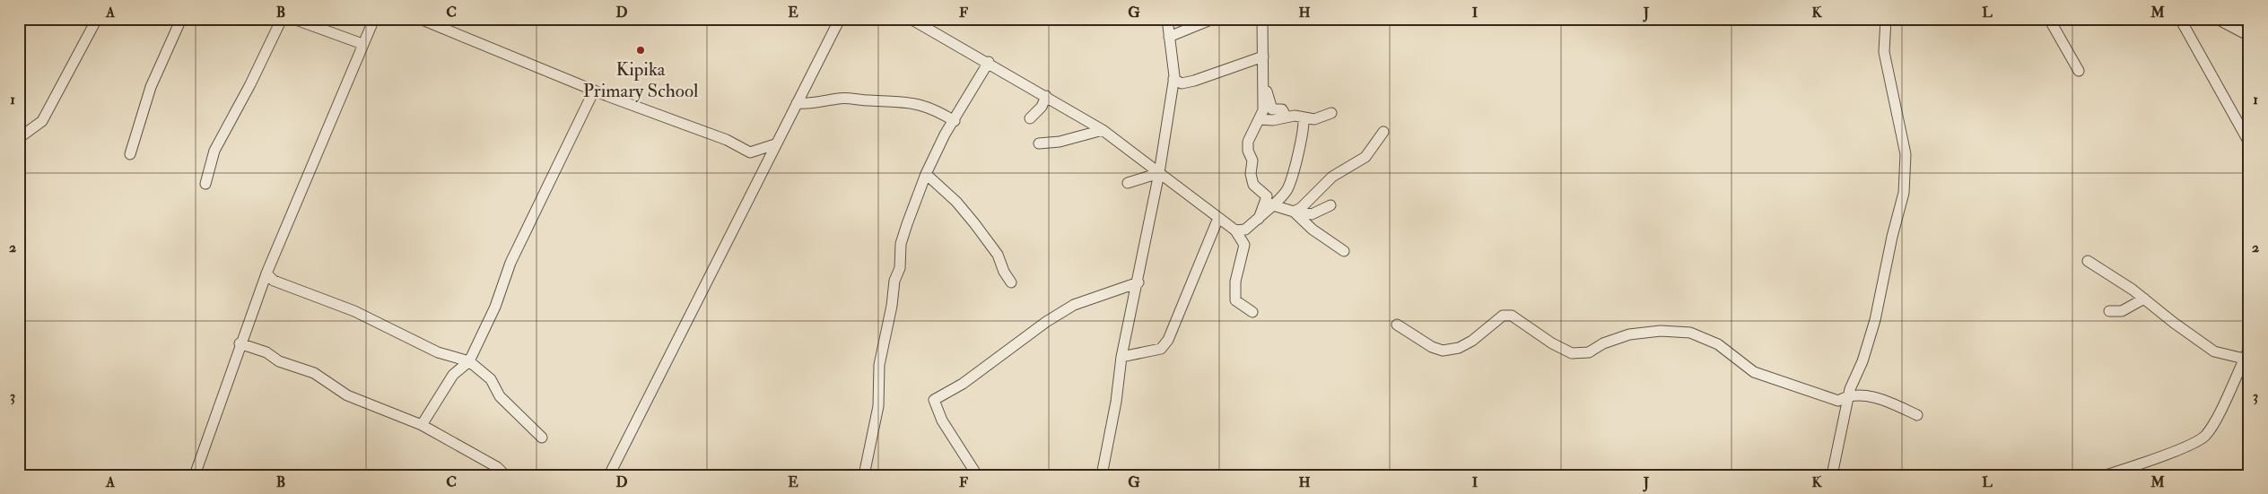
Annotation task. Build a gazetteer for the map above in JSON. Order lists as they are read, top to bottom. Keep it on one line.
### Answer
{"places":["Kipika Primary School"],"grid":{"columns":["A","B","C","D","E","F","G","H","I","J","K","L","M"],"rows":["1","2","3"]}}
